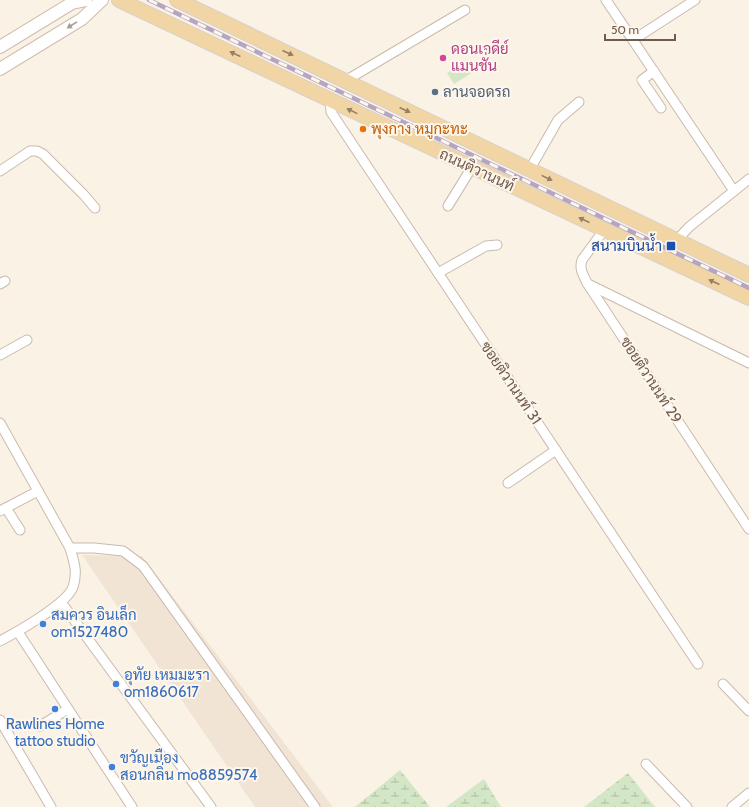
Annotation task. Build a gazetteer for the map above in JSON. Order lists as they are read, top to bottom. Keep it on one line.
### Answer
{"streets":{"main road":["ถนนติวานนท์"],"street":["ซอยติวานนท์ 29","ซอยติวานนท์ 31"]},"crossings":[["ถนนติวานนท์","ซอยติวานนท์ 29"],["ถนนติวานนท์","ซอยติวานนท์ 31"]],"places":{"other":["ดอนเจดีย์ แมนชั่น","ลานจอดรถ","พุงกาง หมูกะทะ","สมควร อินเล็ก om1527480","อุทัย เหมมะรา om1860617","Rawlines Home tattoo studio","ขวัญเมือง สอนกลิ่น mo8859574"],"transit":["สนามบินน้ำ"]},"scale_bar":"50 m"}
